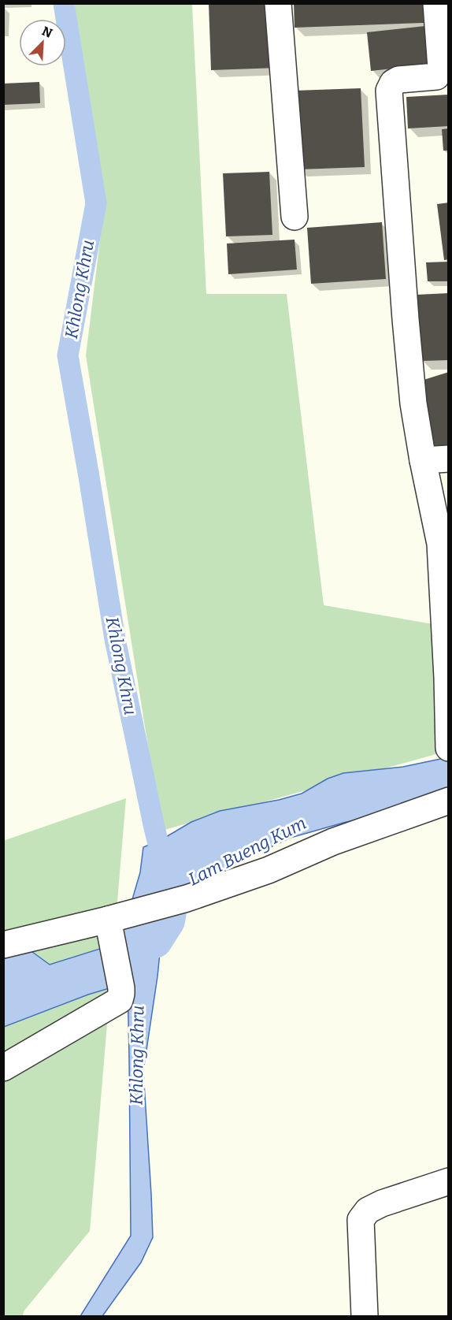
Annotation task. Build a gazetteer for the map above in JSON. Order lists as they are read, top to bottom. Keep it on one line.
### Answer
{"water":["Khlong Khru","Lam Bueng Kum"],"north":"top right"}
